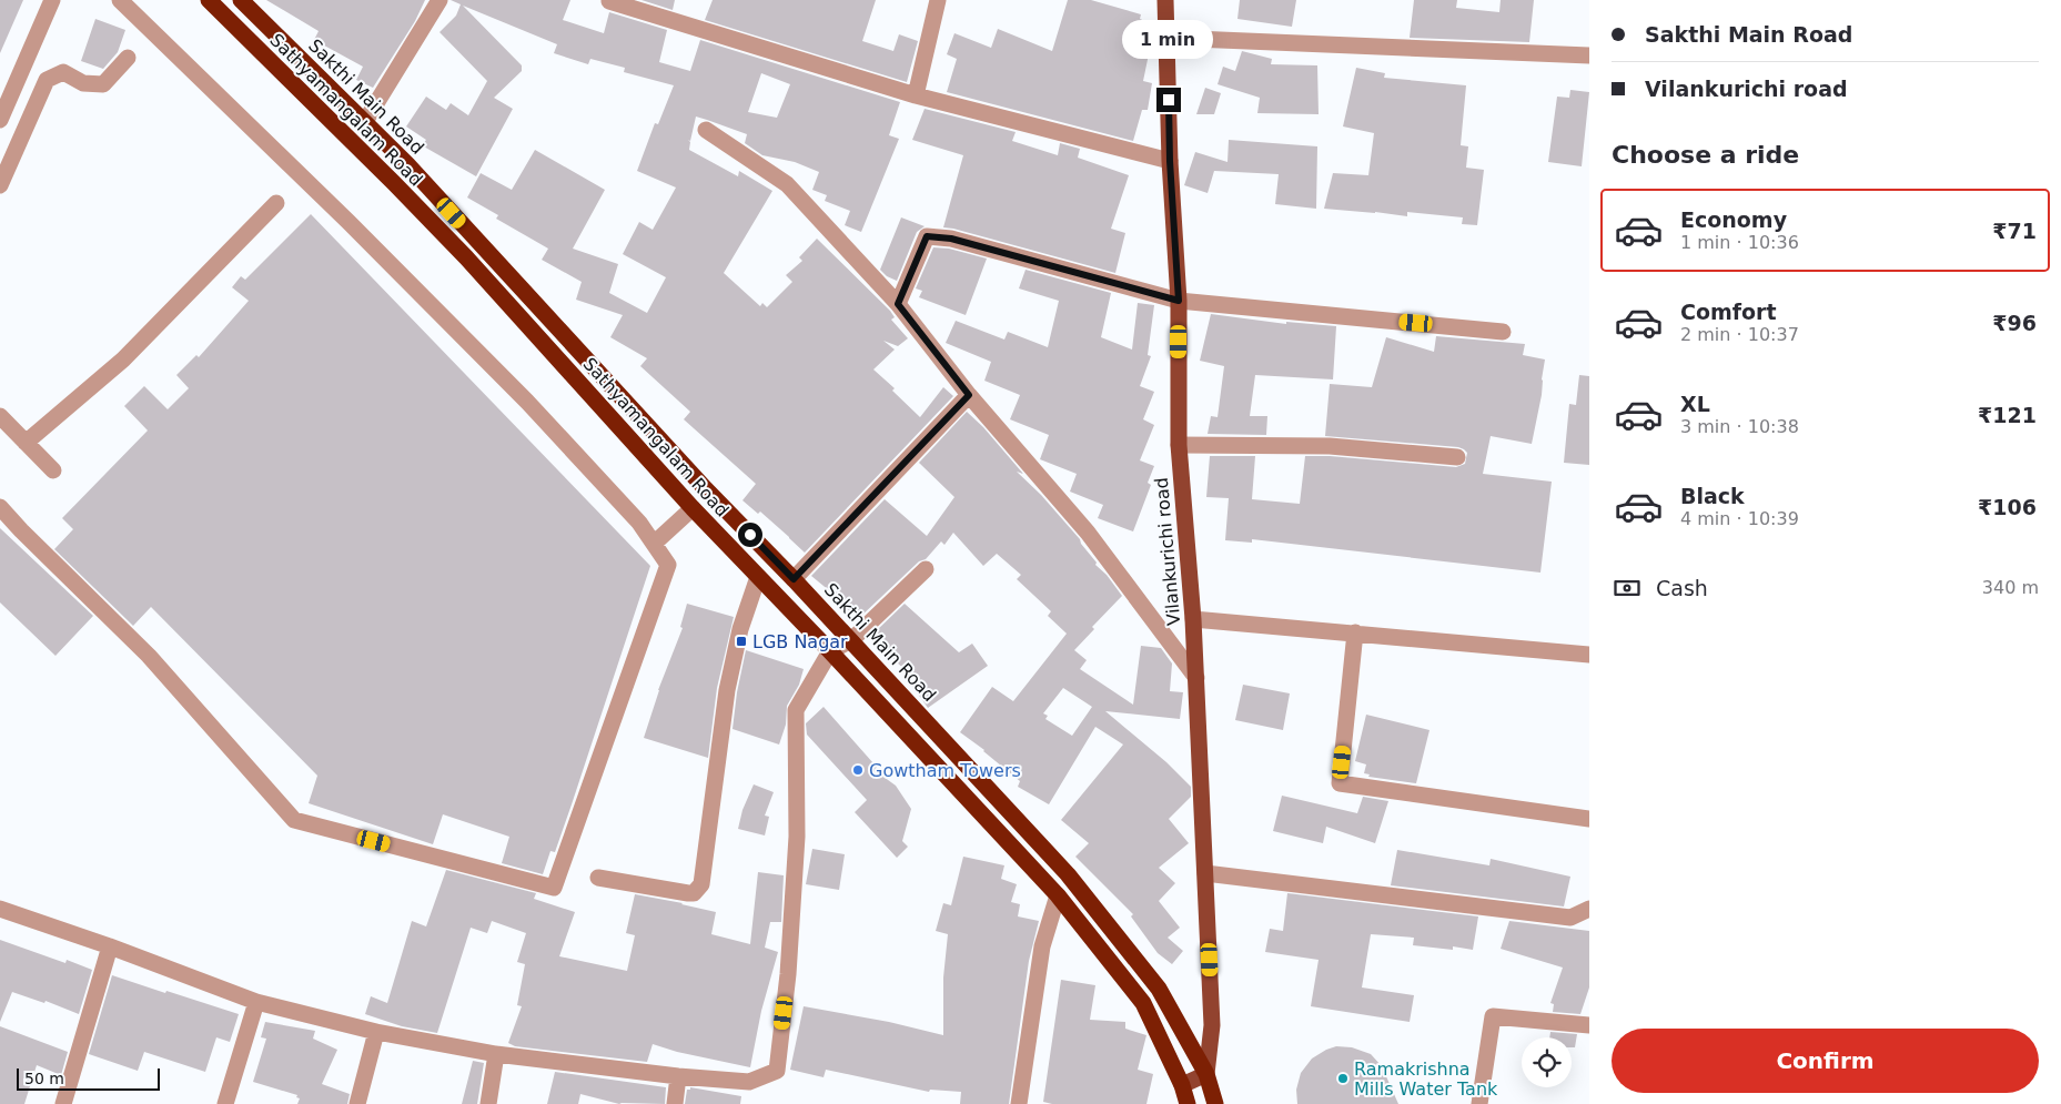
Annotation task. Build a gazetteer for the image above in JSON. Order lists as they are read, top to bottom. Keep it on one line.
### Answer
{"streets":{"highway":["Sakthi Main Road","Sathyamangalam Road"],"main road":["Vilankurichi road"]},"crossings":[["Sakthi Main Road","Vilankurichi road"]],"places":{"transit":["LGB Nagar"],"other":["Gowtham Towers","Ramakrishna Mills Water Tank"]},"scale_bar":"50 m","page":{"banner":["Sakthi Main Road","Vilankurichi road"],"bubble":"1 min","heading":"Choose a ride","list":[{"name":"Economy","note":"1 min · 10:36","value":"₹71"},{"name":"Comfort","note":"2 min · 10:37","value":"₹96"},{"name":"XL","note":"3 min · 10:38","value":"₹121"},{"name":"Black","note":"4 min · 10:39","value":"₹106"}],"pay":["Cash","340 m"],"buttons":"Confirm","scale":"50 m"}}
